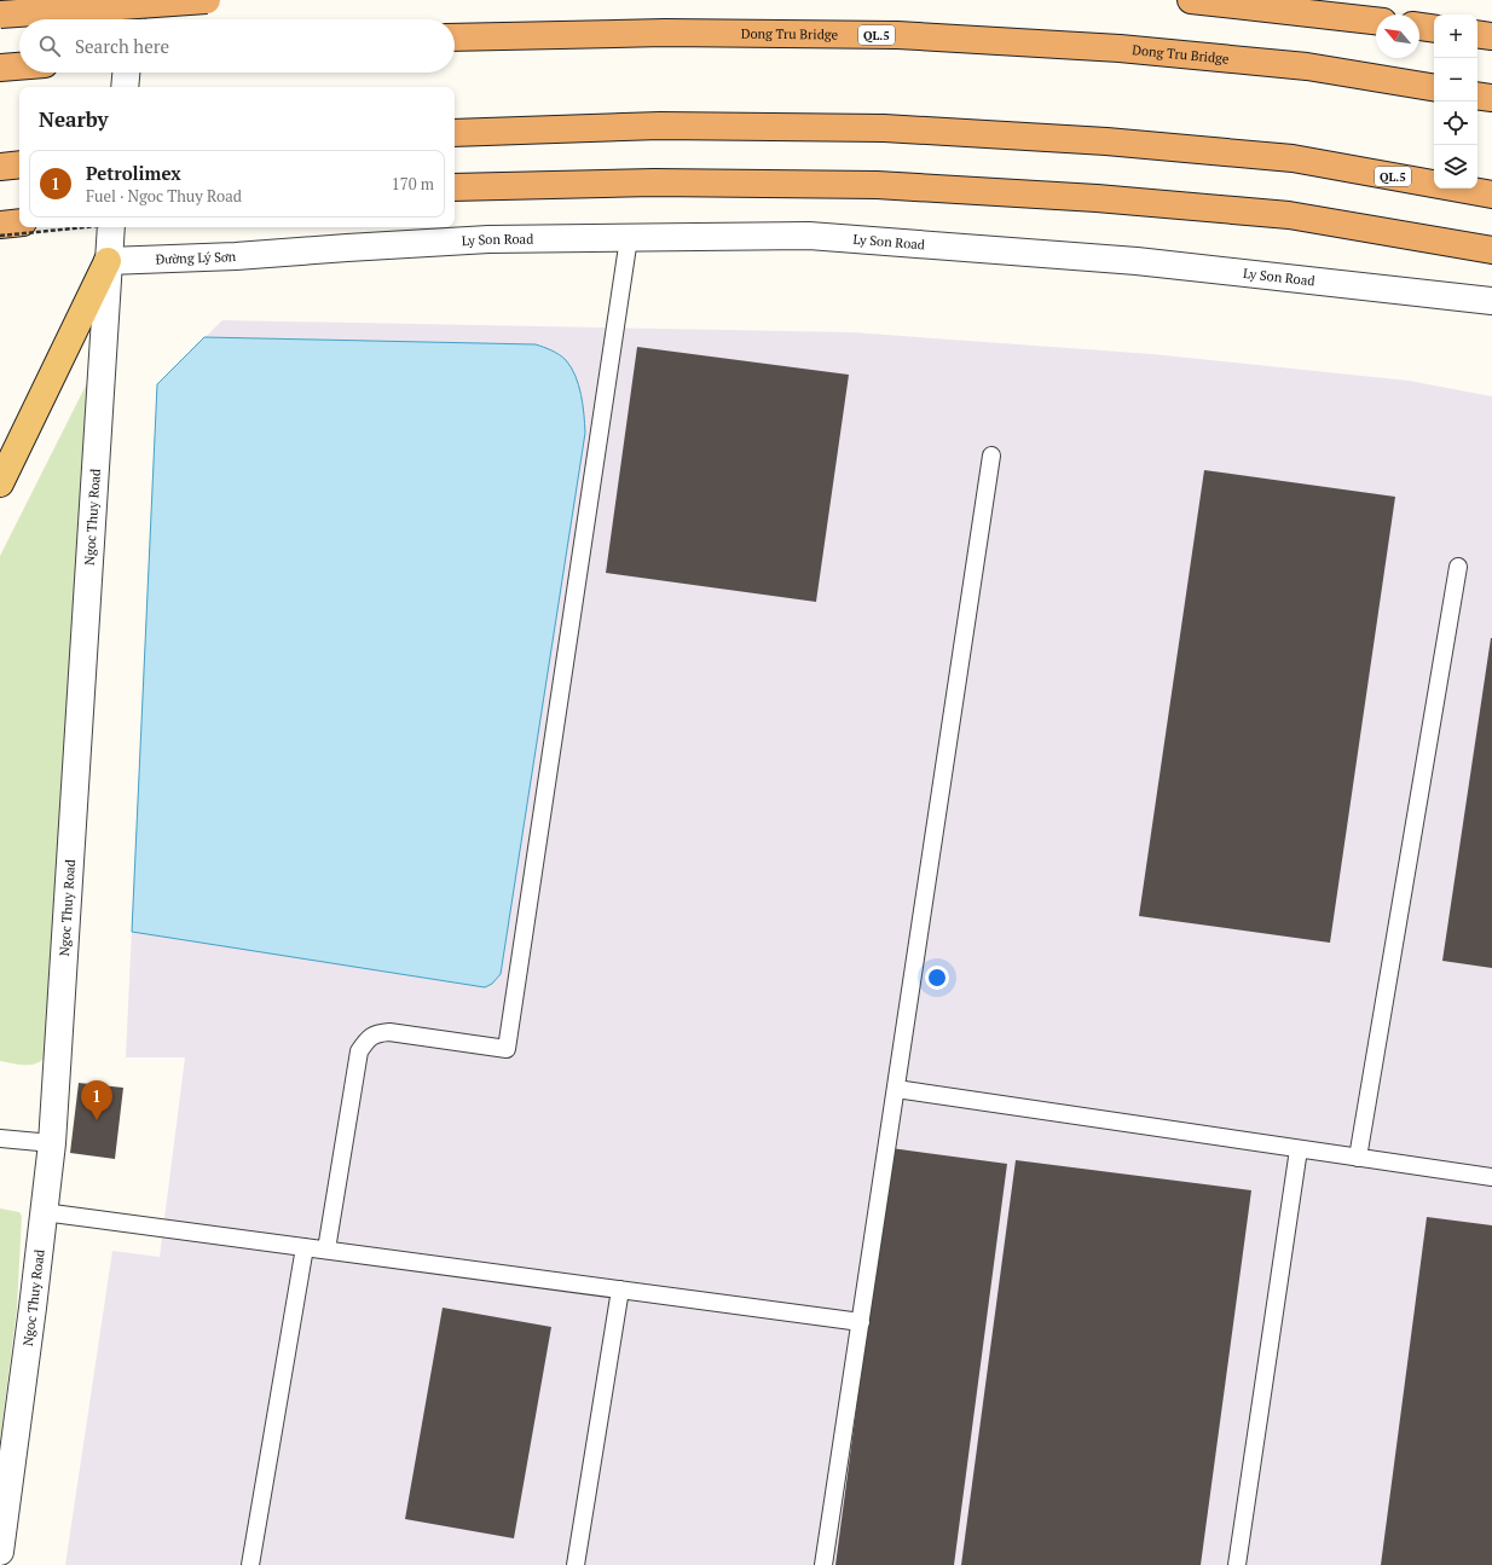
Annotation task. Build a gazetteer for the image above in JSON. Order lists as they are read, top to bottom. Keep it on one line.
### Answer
{"streets":{"highway":["Dong Tru Bridge","QL.5"],"street":["Ly Son Road","Đường Lý Sơn","Ngoc Thuy Road"]},"crossings":[["Ly Son Road","Đường Lý Sơn"],["Đường Lý Sơn","Ngoc Thuy Road"]],"north":"top left","page":{"map_buttons":["+","−"],"search":"Search here","heading":"Nearby","list":[{"mark":"1","name":"Petrolimex","note":"Fuel · Ngoc Thuy Road","value":"170 m"}],"pins":"1"}}
